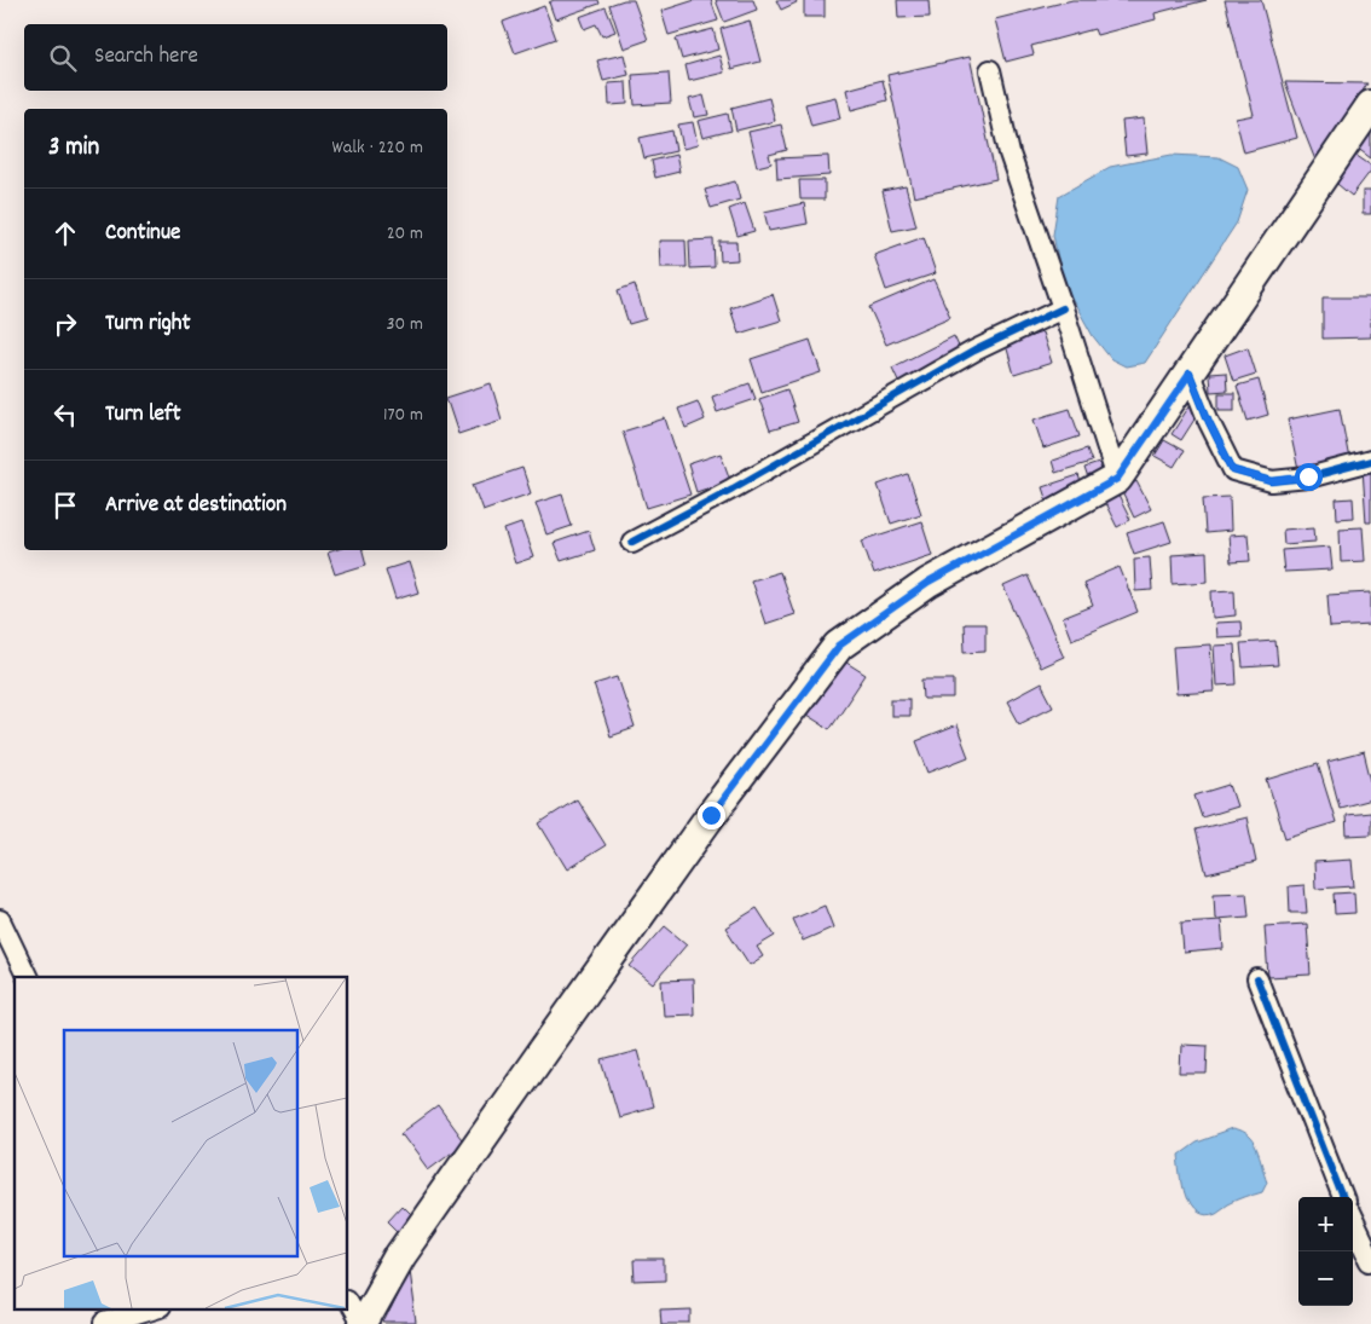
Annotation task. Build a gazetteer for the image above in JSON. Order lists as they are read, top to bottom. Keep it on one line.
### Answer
{"page":{"search":"Search here","heading":["3 min","Walk · 220 m"],"list":[["Continue","20 m"],["Turn right","30 m"],["Turn left","170 m"],"Arrive at destination"],"map_buttons":["+","−"]}}
